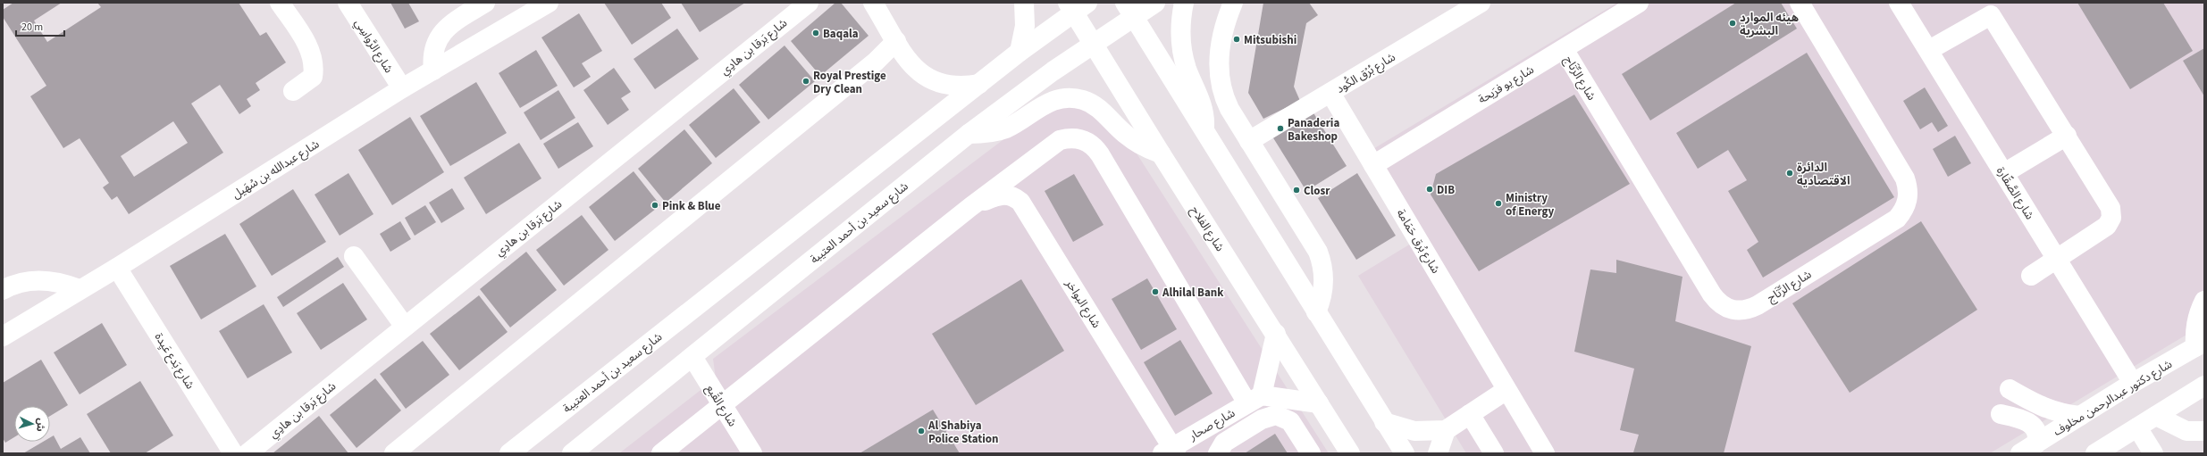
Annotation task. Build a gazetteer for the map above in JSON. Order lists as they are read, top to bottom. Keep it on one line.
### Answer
{"streets":{"street":["شارع الرَّواسِي","شارع بَرقا بن هادِي","شارع بُرْق الكُود","شارع الرِّتَاج","شارع يو فرَيحة","شارع عبدالله بن سُهَيل","شارع الصَّقّارة","شارع سعيد بن أحمد العتيبة","شارع الفلاح","شارع بُرق حَمَامة","شارع البواخر","شارع بَدع عَيِدة","شارع دكتور عبدالرحمن مخلوف","شارع القُبع","شارع صحار"]},"crossings":[["شارع الرَّواسِي","شارع عبدالله بن سُهَيل"],["شارع بُرْق الكُود","شارع بُرق حَمَامة"],["شارع الرِّتَاج","شارع يو فرَيحة"],["شارع يو فرَيحة","شارع بُرق حَمَامة"],["شارع عبدالله بن سُهَيل","شارع بَدع عَيِدة"],["شارع الصَّقّارة","شارع دكتور عبدالرحمن مخلوف"],["شارع سعيد بن أحمد العتيبة","شارع الفلاح"],["شارع سعيد بن أحمد العتيبة","شارع القُبع"],["شارع البواخر","شارع صحار"]],"places":["هيئه الموارد البشرية","Baqala","Mitsubishi","Royal Prestige Dry Clean","Panaderia Bakeshop","الدائرة الاقتصادية","DIB","Closr","Ministry of Energy","Pink & Blue","Alhilal Bank","Al Shabiya Police Station"],"scale_bar":"20 m","north":"right"}
